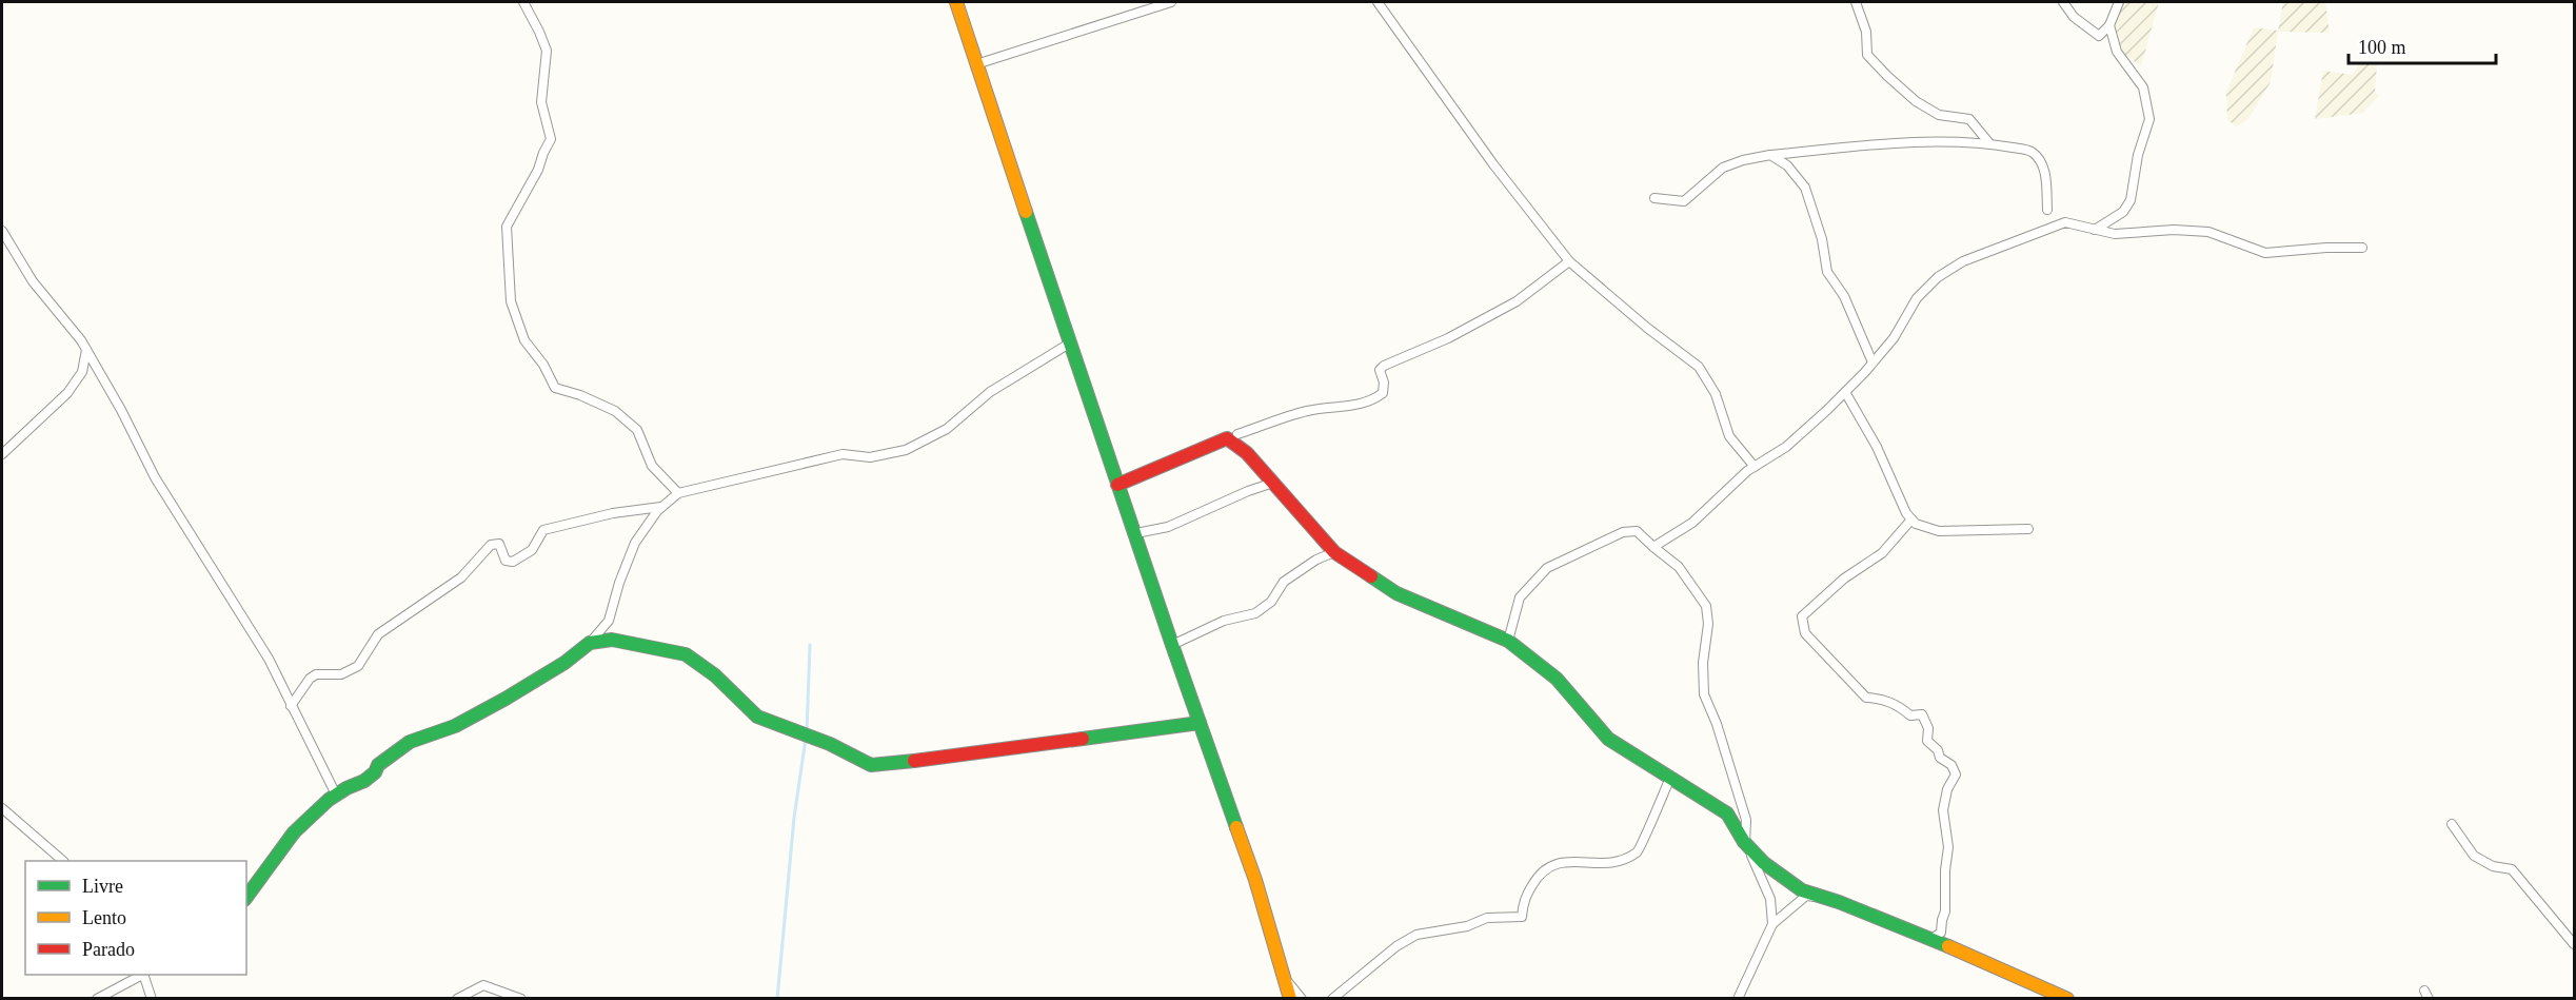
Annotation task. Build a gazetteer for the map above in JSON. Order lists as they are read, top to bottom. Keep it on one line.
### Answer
{"legend":["Livre","Lento","Parado"],"scale_bar":"100 m"}
